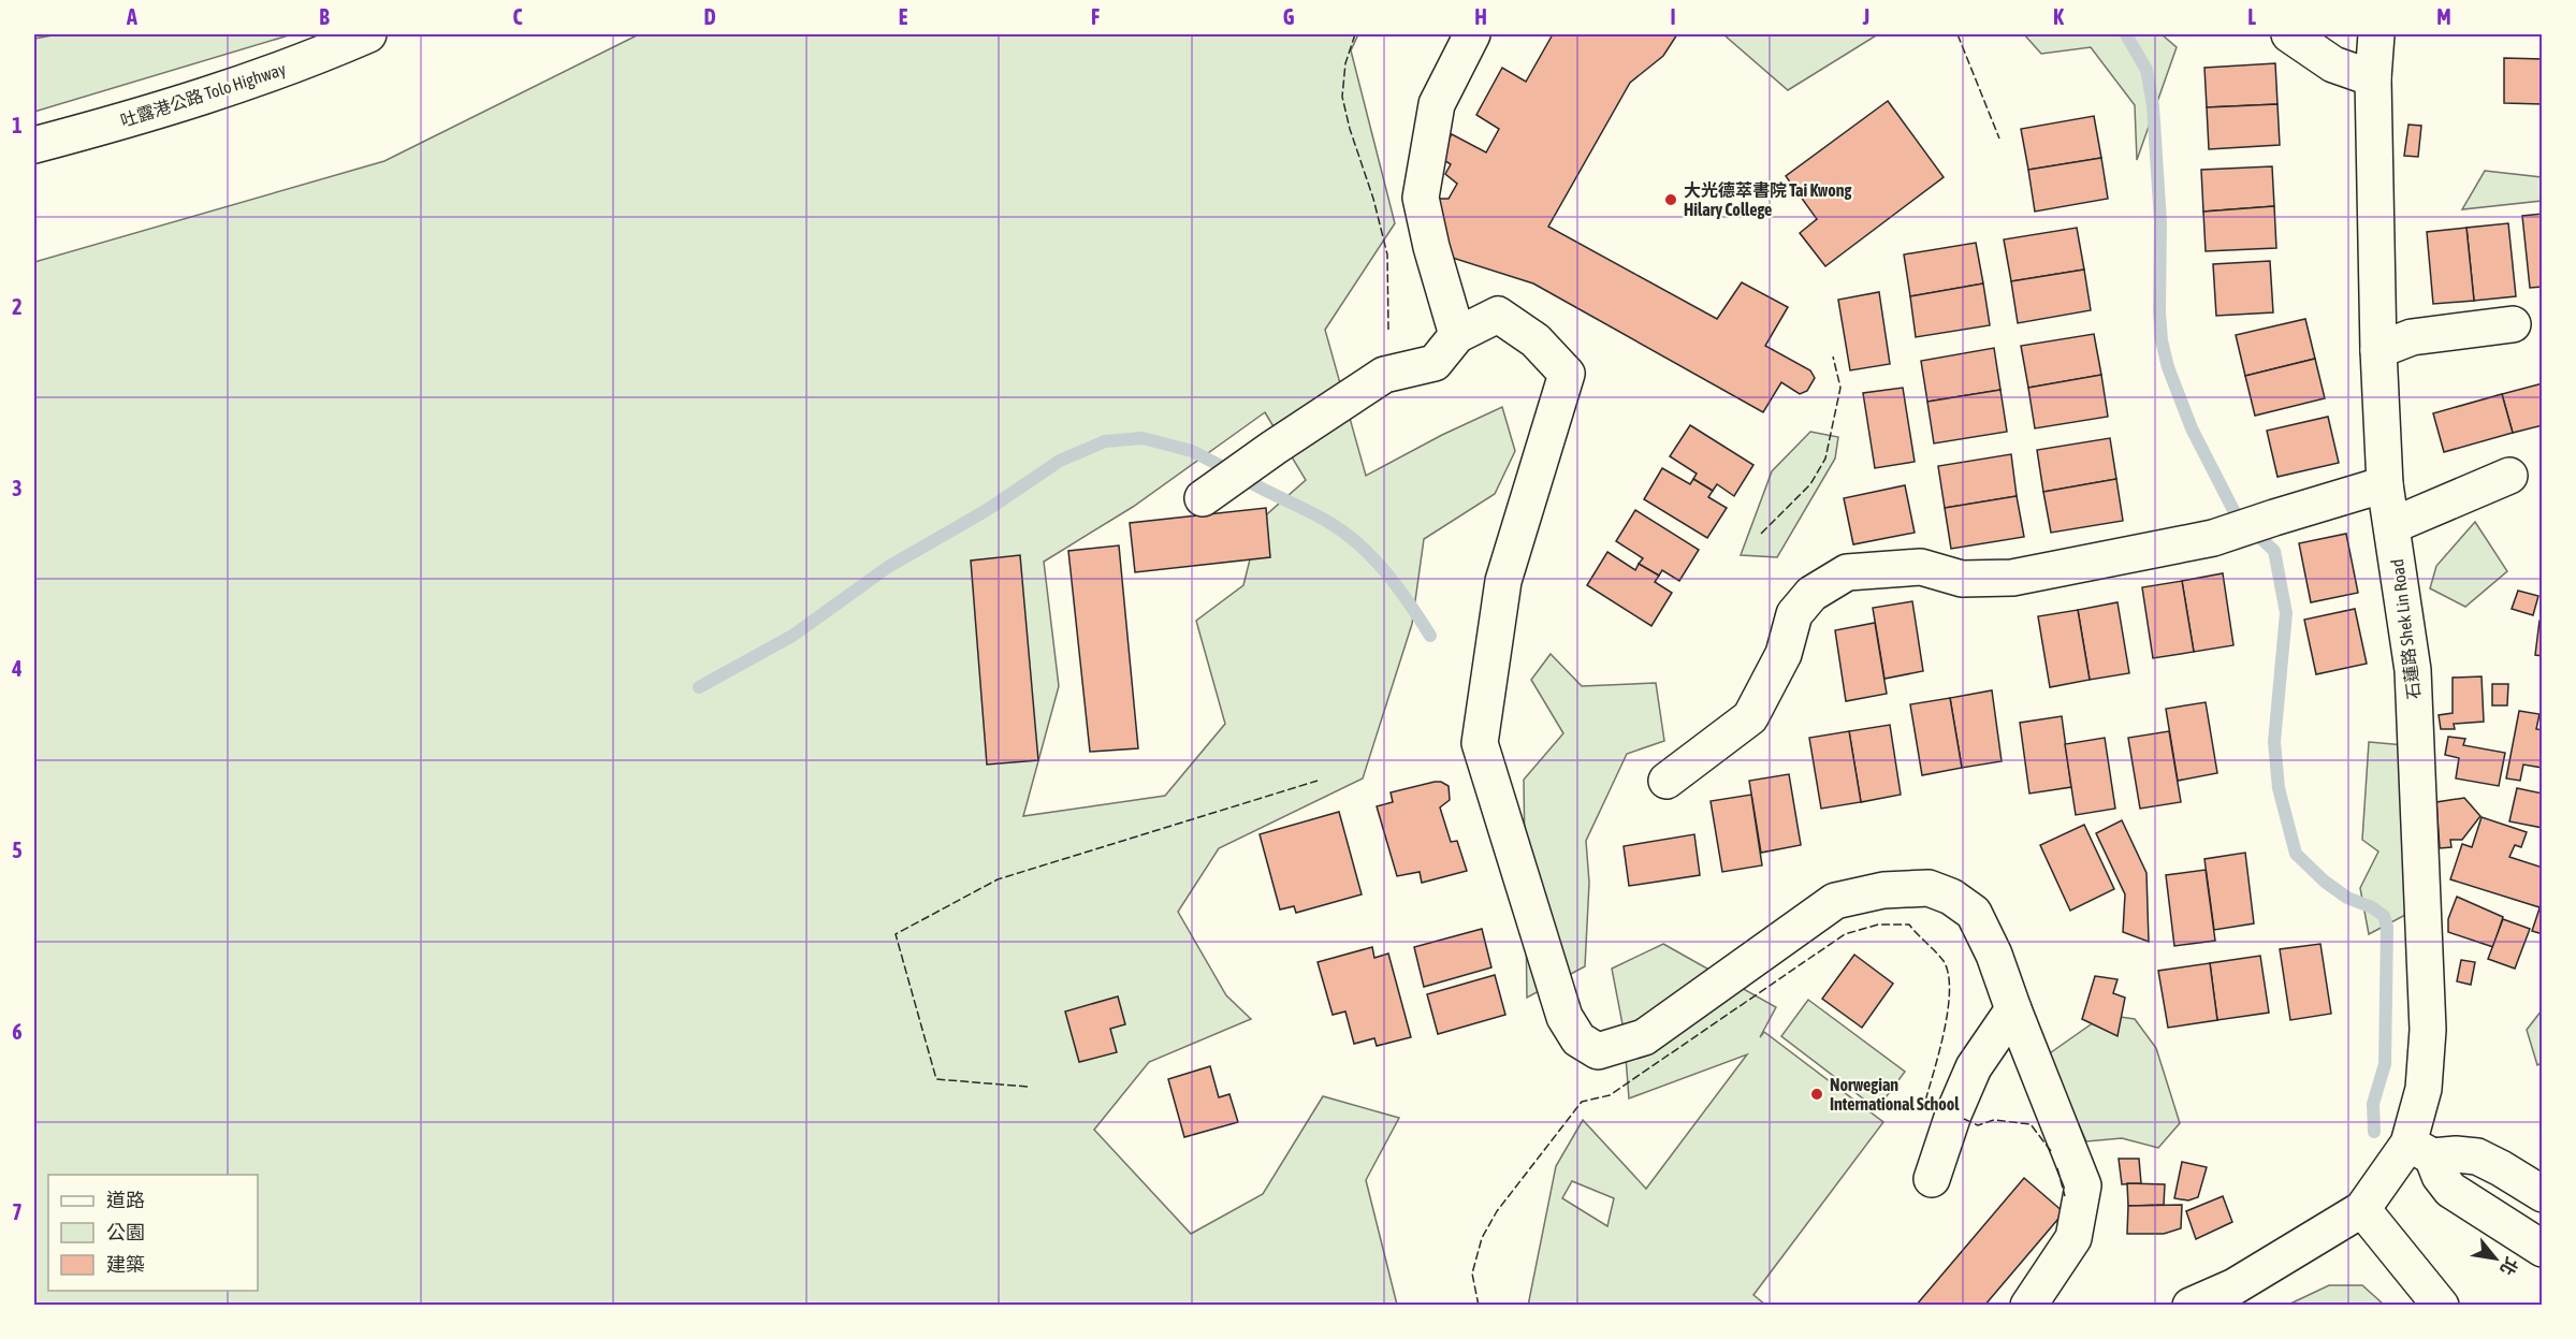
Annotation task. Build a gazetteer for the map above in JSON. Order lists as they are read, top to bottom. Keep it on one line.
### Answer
{"streets":{"main road":["吐露港公路 Tolo Highway","石蓮路 Shek Lin Road"]},"places":["大光德萃書院 Tai Kwong Hilary College","Norwegian International School"],"legend":["道路","公園","建築"],"north":"bottom right","grid":{"columns":["A","B","C","D","E","F","G","H","I","J","K","L","M"],"rows":["1","2","3","4","5","6","7"]}}
